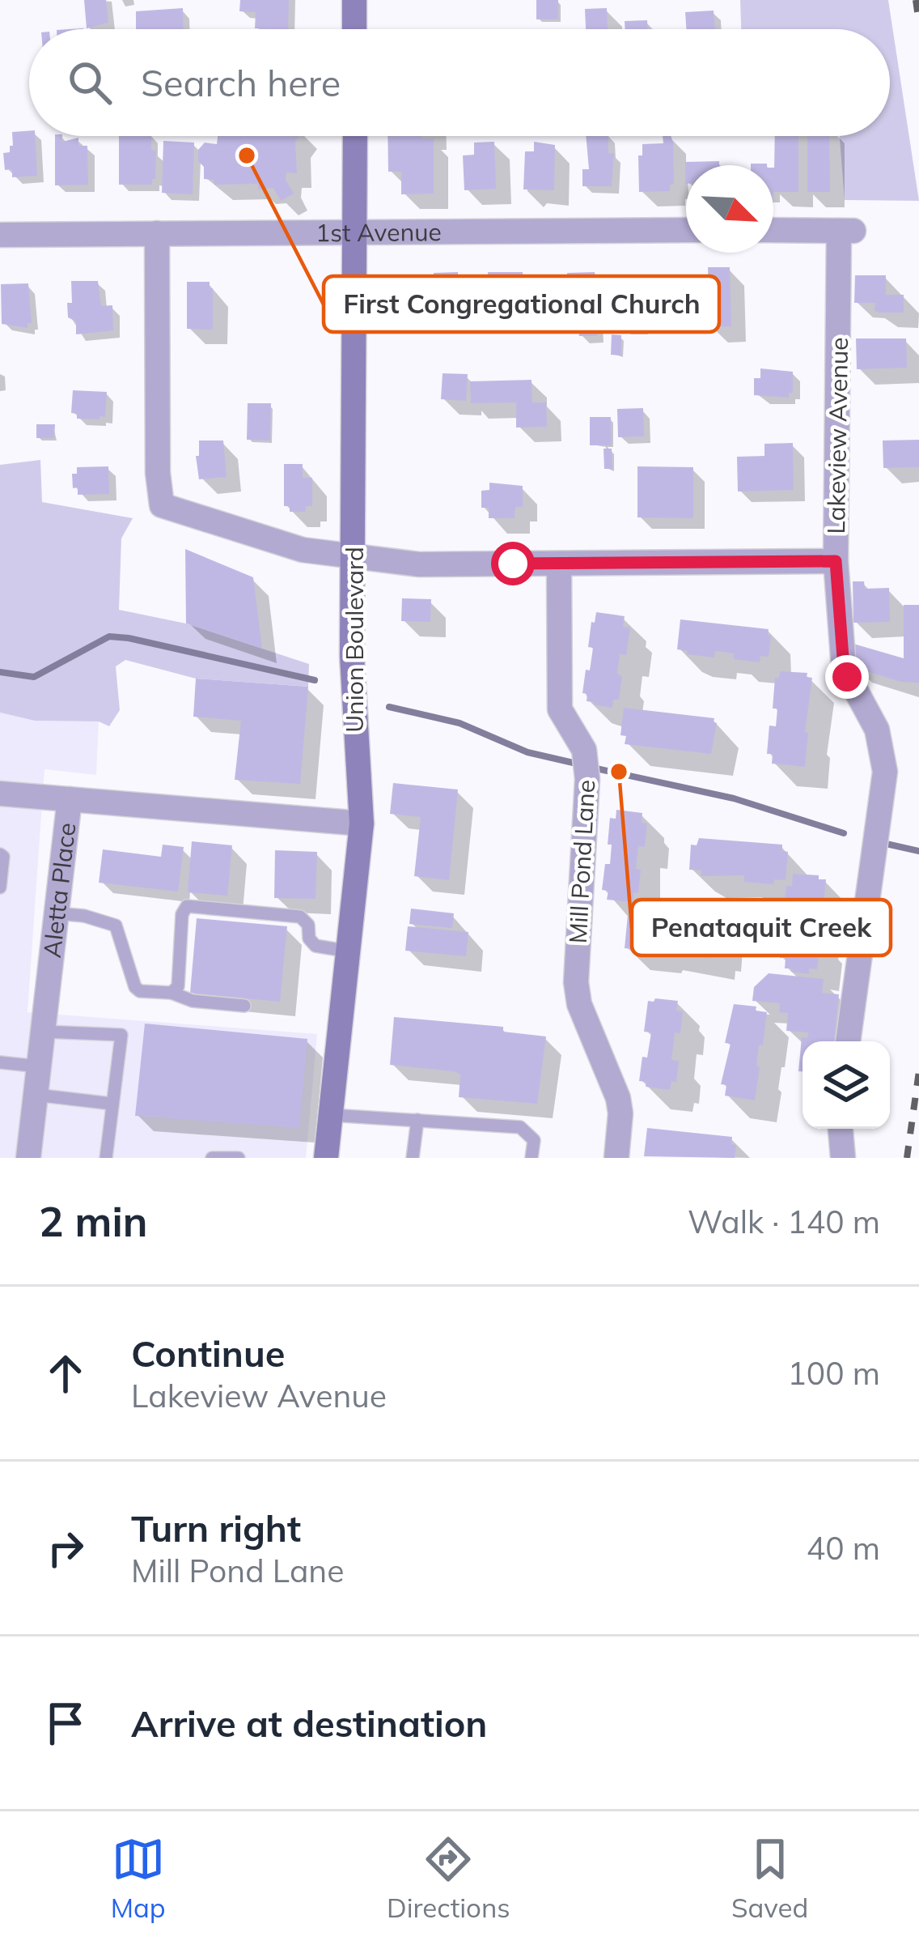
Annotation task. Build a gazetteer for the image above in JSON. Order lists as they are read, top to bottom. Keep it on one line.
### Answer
{"streets":{"main road":["Union Boulevard"],"street":["1st Avenue","Lakeview Avenue","Mill Pond Lane","Aletta Place"]},"crossings":[["1st Avenue","Lakeview Avenue"],["1st Avenue","Union Boulevard"],["Lakeview Avenue","Union Boulevard"],["Lakeview Avenue","Mill Pond Lane"],["Union Boulevard","Aletta Place"]],"places":["First Congregational Church","Penataquit Creek"],"north":"bottom right","page":{"search":"Search here","heading":["2 min","Walk · 140 m"],"list":[["Continue","Lakeview Avenue","100 m"],["Turn right","Mill Pond Lane","40 m"],"Arrive at destination"],"nav":["Map","Directions","Saved"]}}
